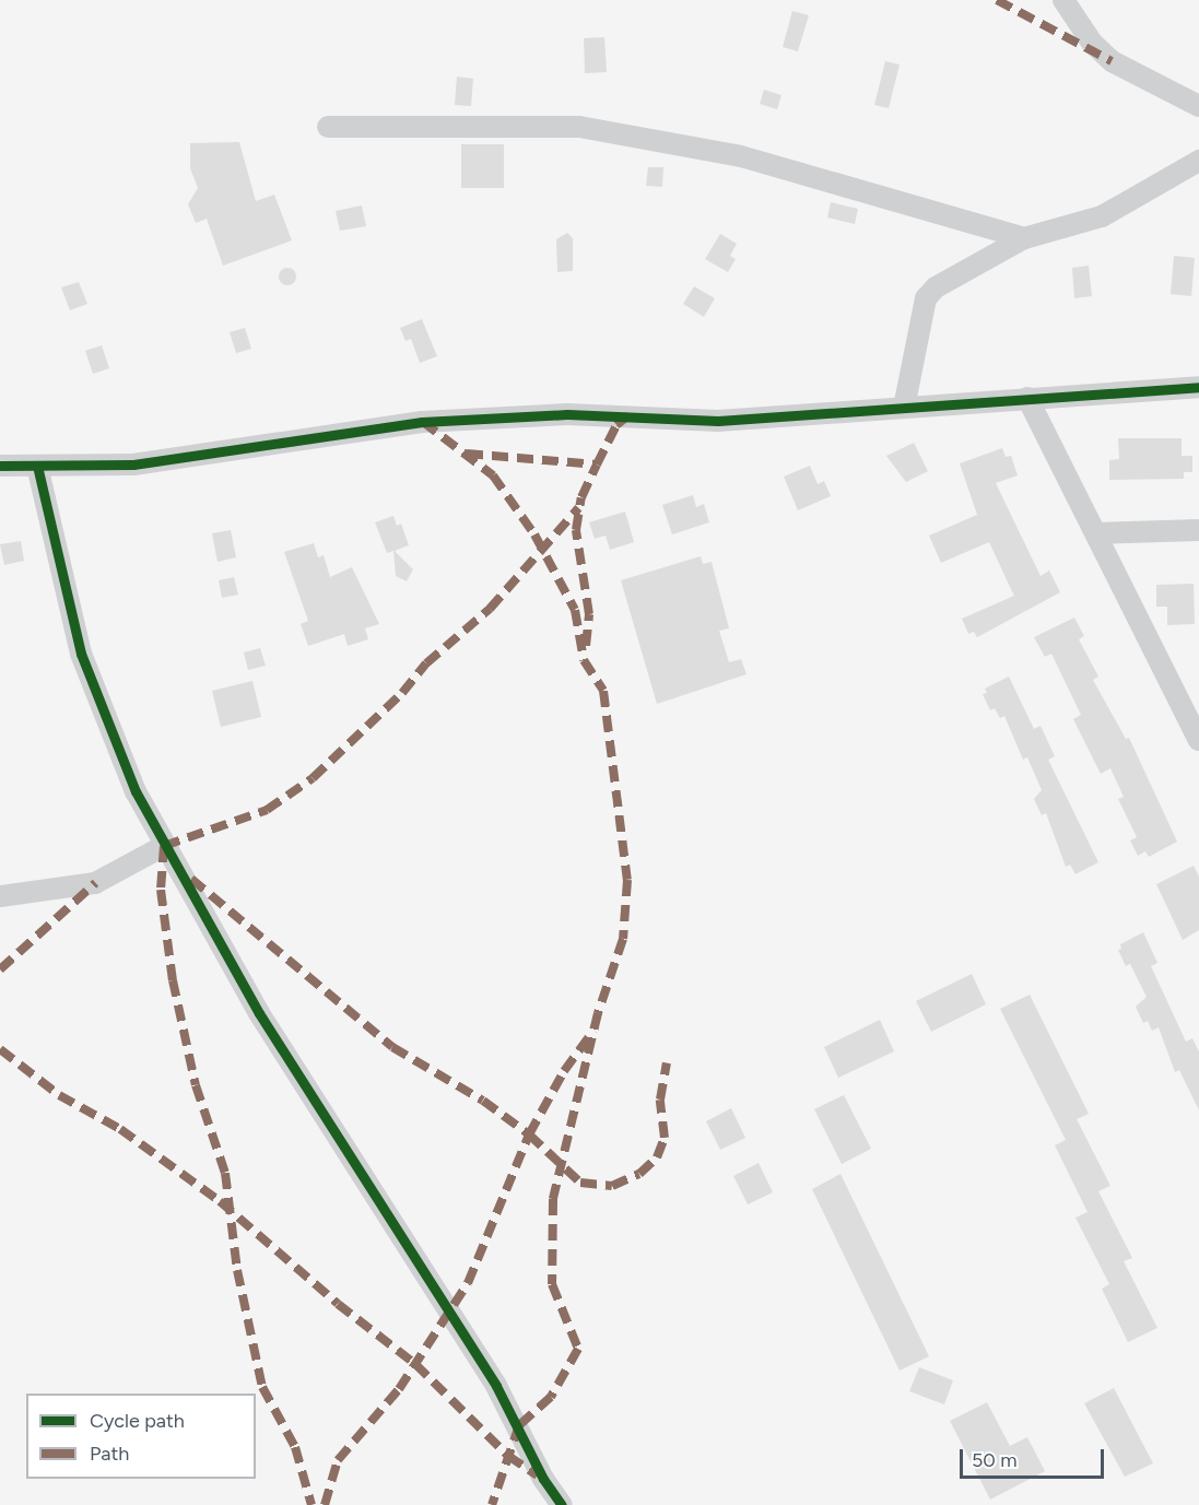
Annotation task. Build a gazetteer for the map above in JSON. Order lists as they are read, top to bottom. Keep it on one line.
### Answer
{"legend":["Cycle path","Path"],"scale_bar":"50 m"}
